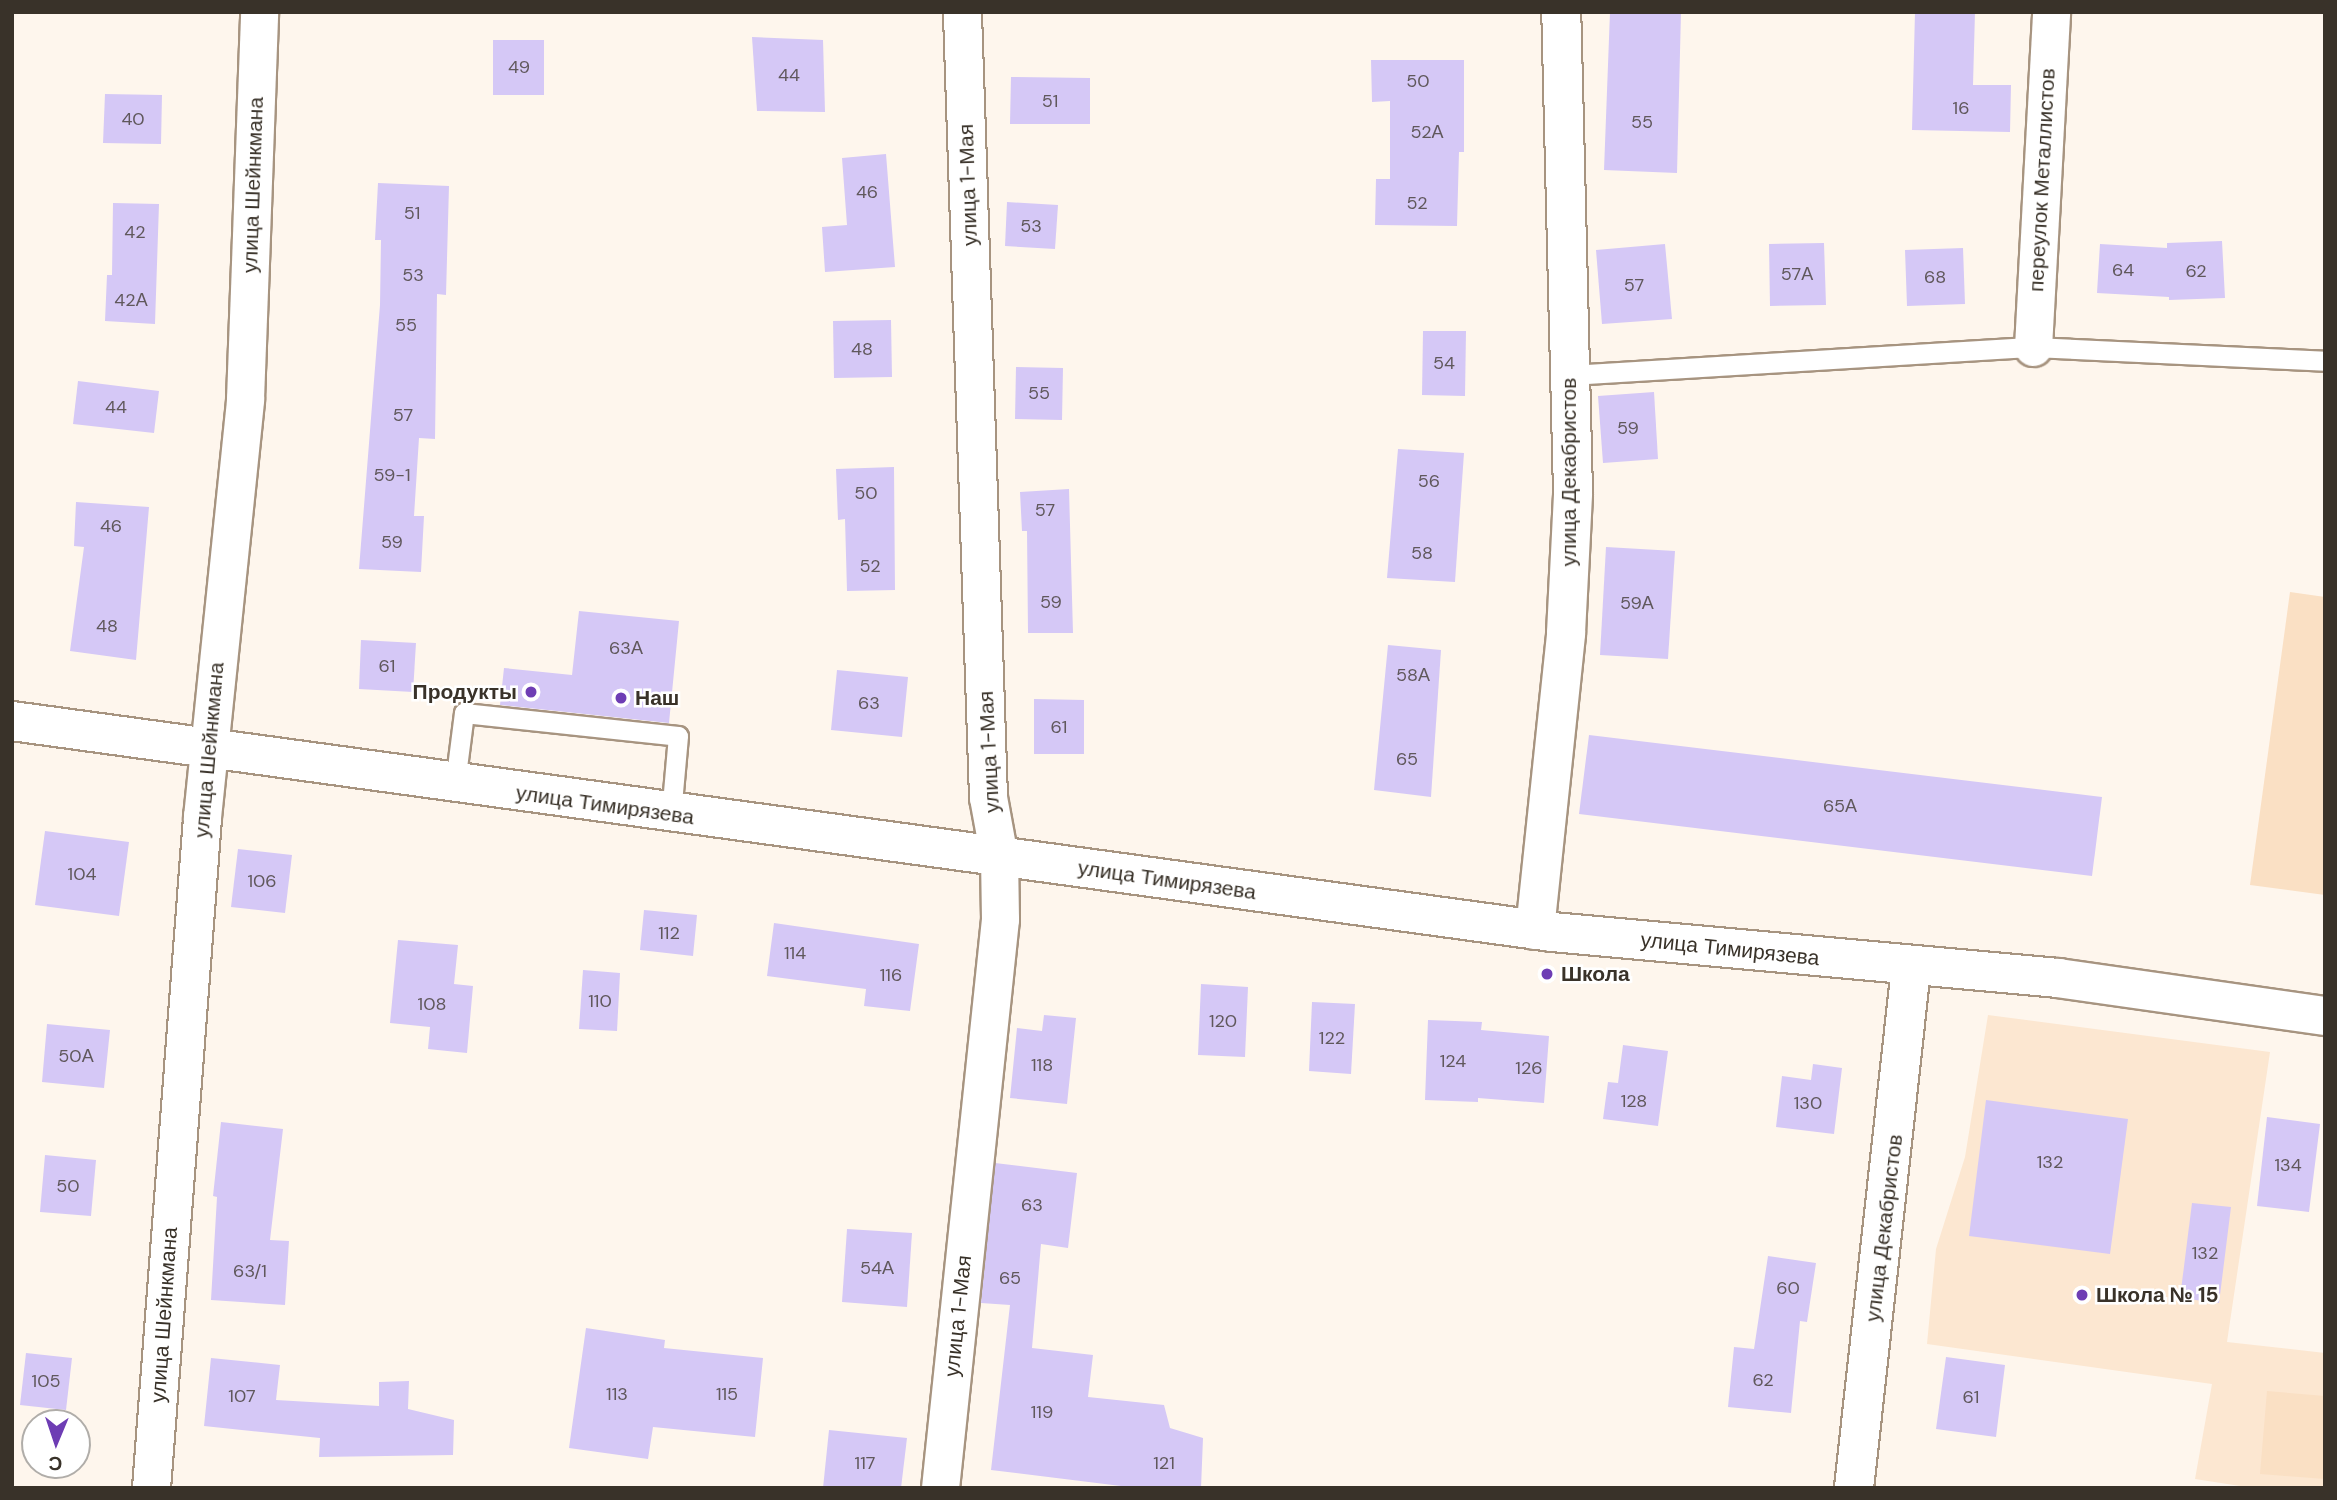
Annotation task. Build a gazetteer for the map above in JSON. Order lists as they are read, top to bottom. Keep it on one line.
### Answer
{"streets":{"main road":["улица Декабристов","улица Тимирязева"],"street":["переулок Металлистов","улица Шейнкмана","улица 1-Мая"]},"crossings":[["улица Шейнкмана","улица Тимирязева"],["улица 1-Мая","улица Тимирязева"],["улица Декабристов","улица Тимирязева"]],"places":["Продукты","Наш","Школа","Школа № 15"],"house_numbers":["49","44","50","51","16","40","55","52А","46","52","51","53","42","64","62","57А","53","68","57","42А","55","48","54","55","44","57","59","59-1","56","50","57","46","59","58","52","59","59А","48","63А","61","58А","63","61","65","65А","104","106","112","114","116","110","108","120","122","50А","124","118","126","128","130","132","134","50","63","132","54А","63/1","65","60","62","105","113","115","107","61","119","117","121"],"north":"bottom"}
